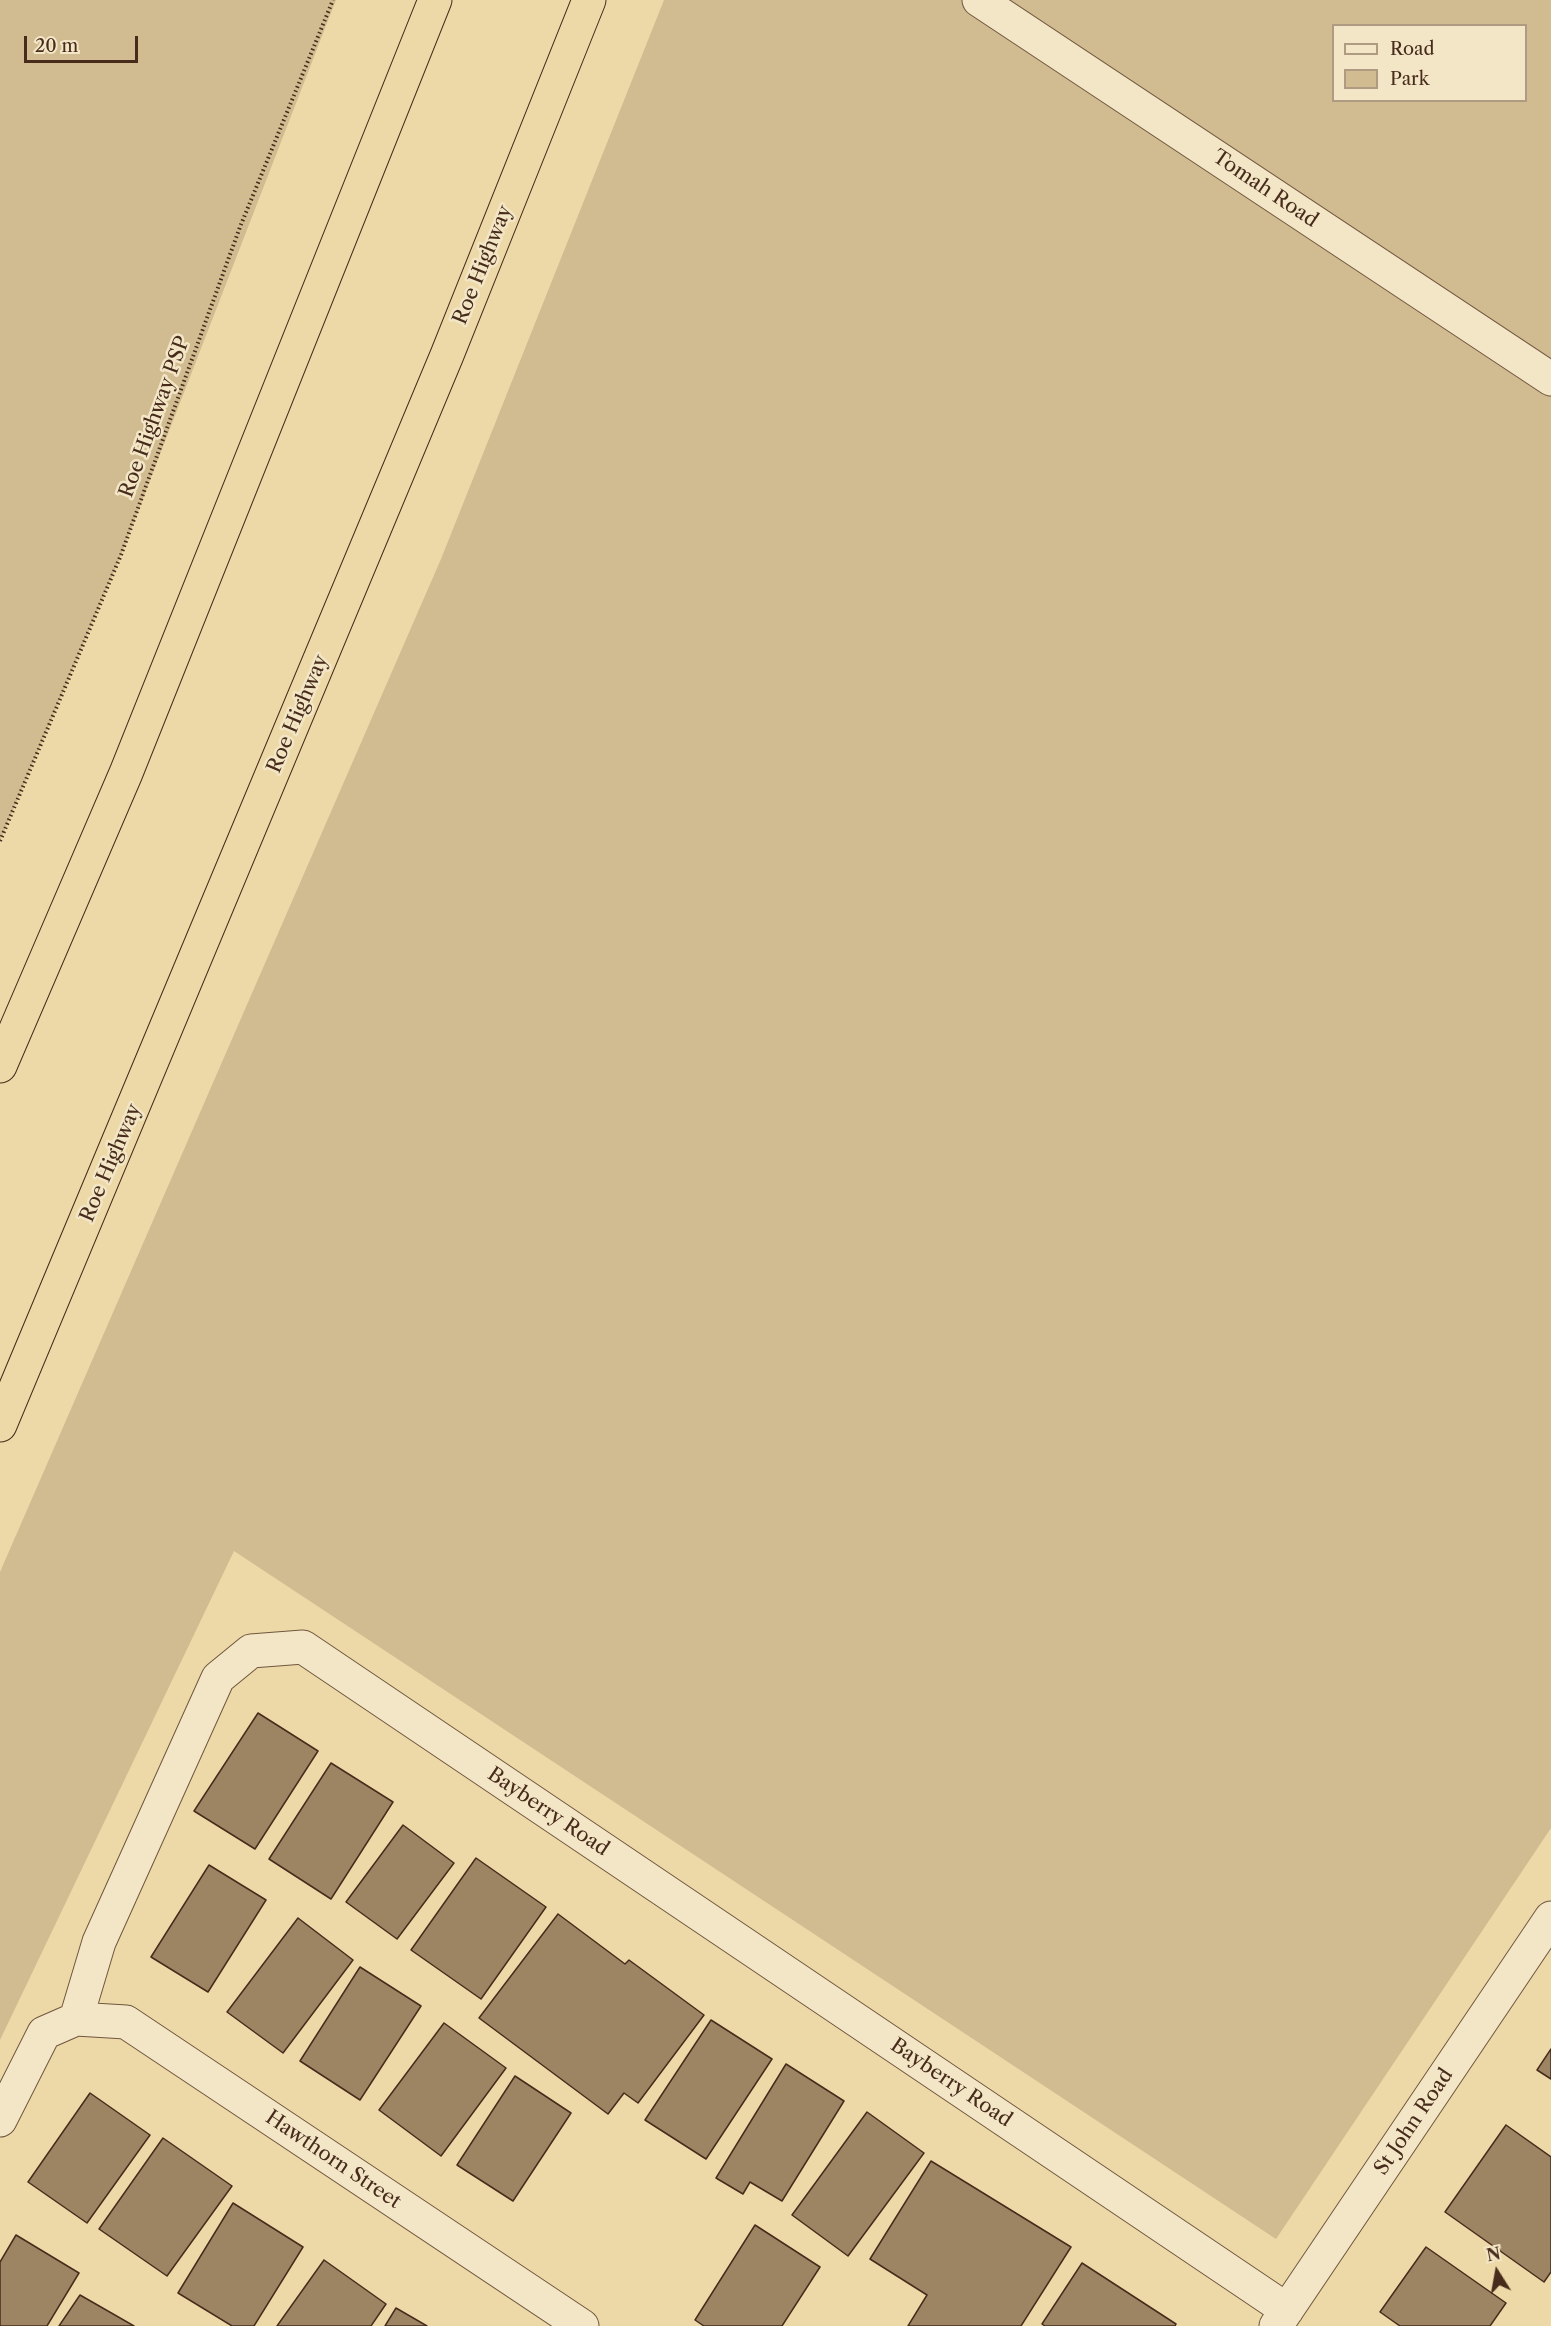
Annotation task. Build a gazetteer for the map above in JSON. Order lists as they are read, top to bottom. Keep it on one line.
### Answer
{"streets":{"highway":["Roe Highway"],"street":["Tomah Road","Bayberry Road","St John Road","Hawthorn Street"],"path":["Roe Highway PSP"]},"crossings":[["Bayberry Road","St John Road"],["Bayberry Road","Hawthorn Street"]],"legend":["Road","Park"],"scale_bar":"20 m","north":"top"}
